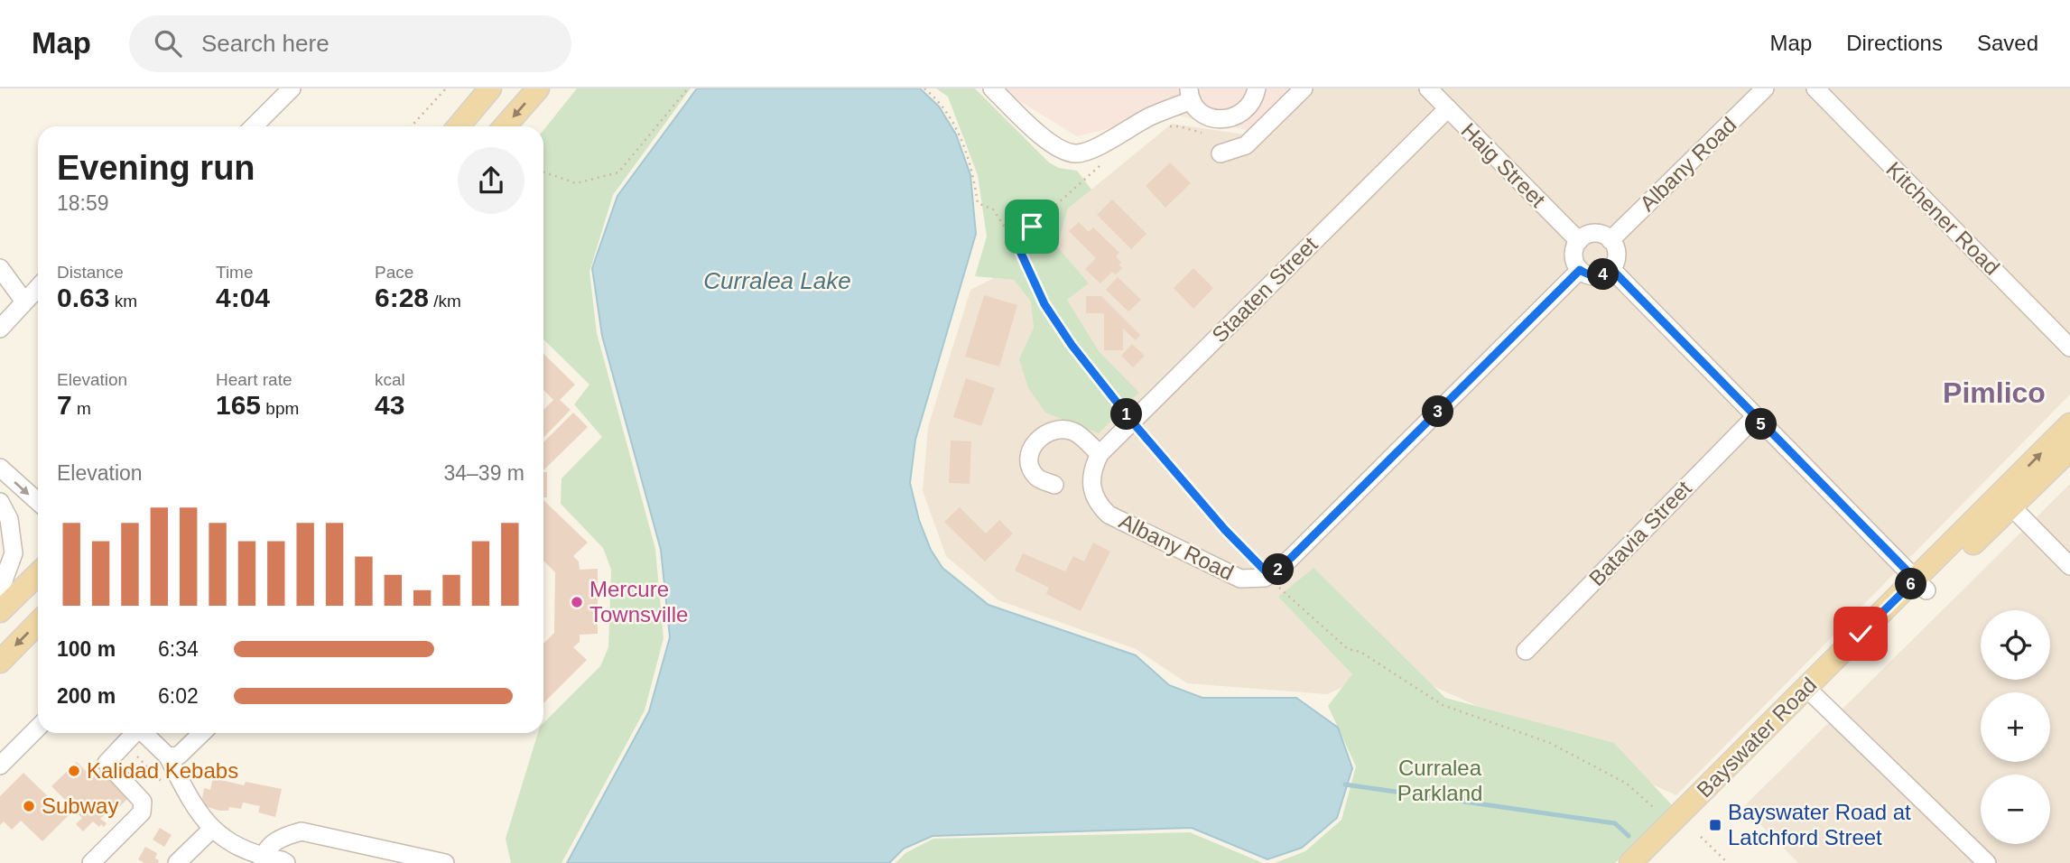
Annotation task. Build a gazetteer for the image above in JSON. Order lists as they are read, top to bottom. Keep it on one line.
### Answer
{"streets":{"main road":["Bayswater Road"],"street":["Albany Road","Haig Street","Kitchener Road","Staaten Street","Batavia Street"]},"crossings":[["Albany Road","Haig Street"],["Albany Road","Staaten Street"],["Haig Street","Staaten Street"]],"districts":["Pimlico"],"water":["Curralea Lake"],"parks":["Curralea Parkland"],"places":{"other":["Mercure Townsville","Kalidad Kebabs","Subway"],"transit":["Bayswater Road at Latchford Street"]},"page":{"header":"Map","search":"Search here","nav":["Map","Directions","Saved"],"heading":["Evening run","18:59"],"stats":[["Distance","0.63 km"],["Time","4:04"],["Pace","6:28 /km"],["Elevation","7 m"],["Heart rate","165 bpm"],["kcal","43"]],"pins":["4","3","1","5","2","6"],"chart":["Elevation","34–39 m"],"map_buttons":["+","−"],"list":[{"name":"100 m","note":"6:34"},{"name":"200 m","note":"6:02"}]}}
